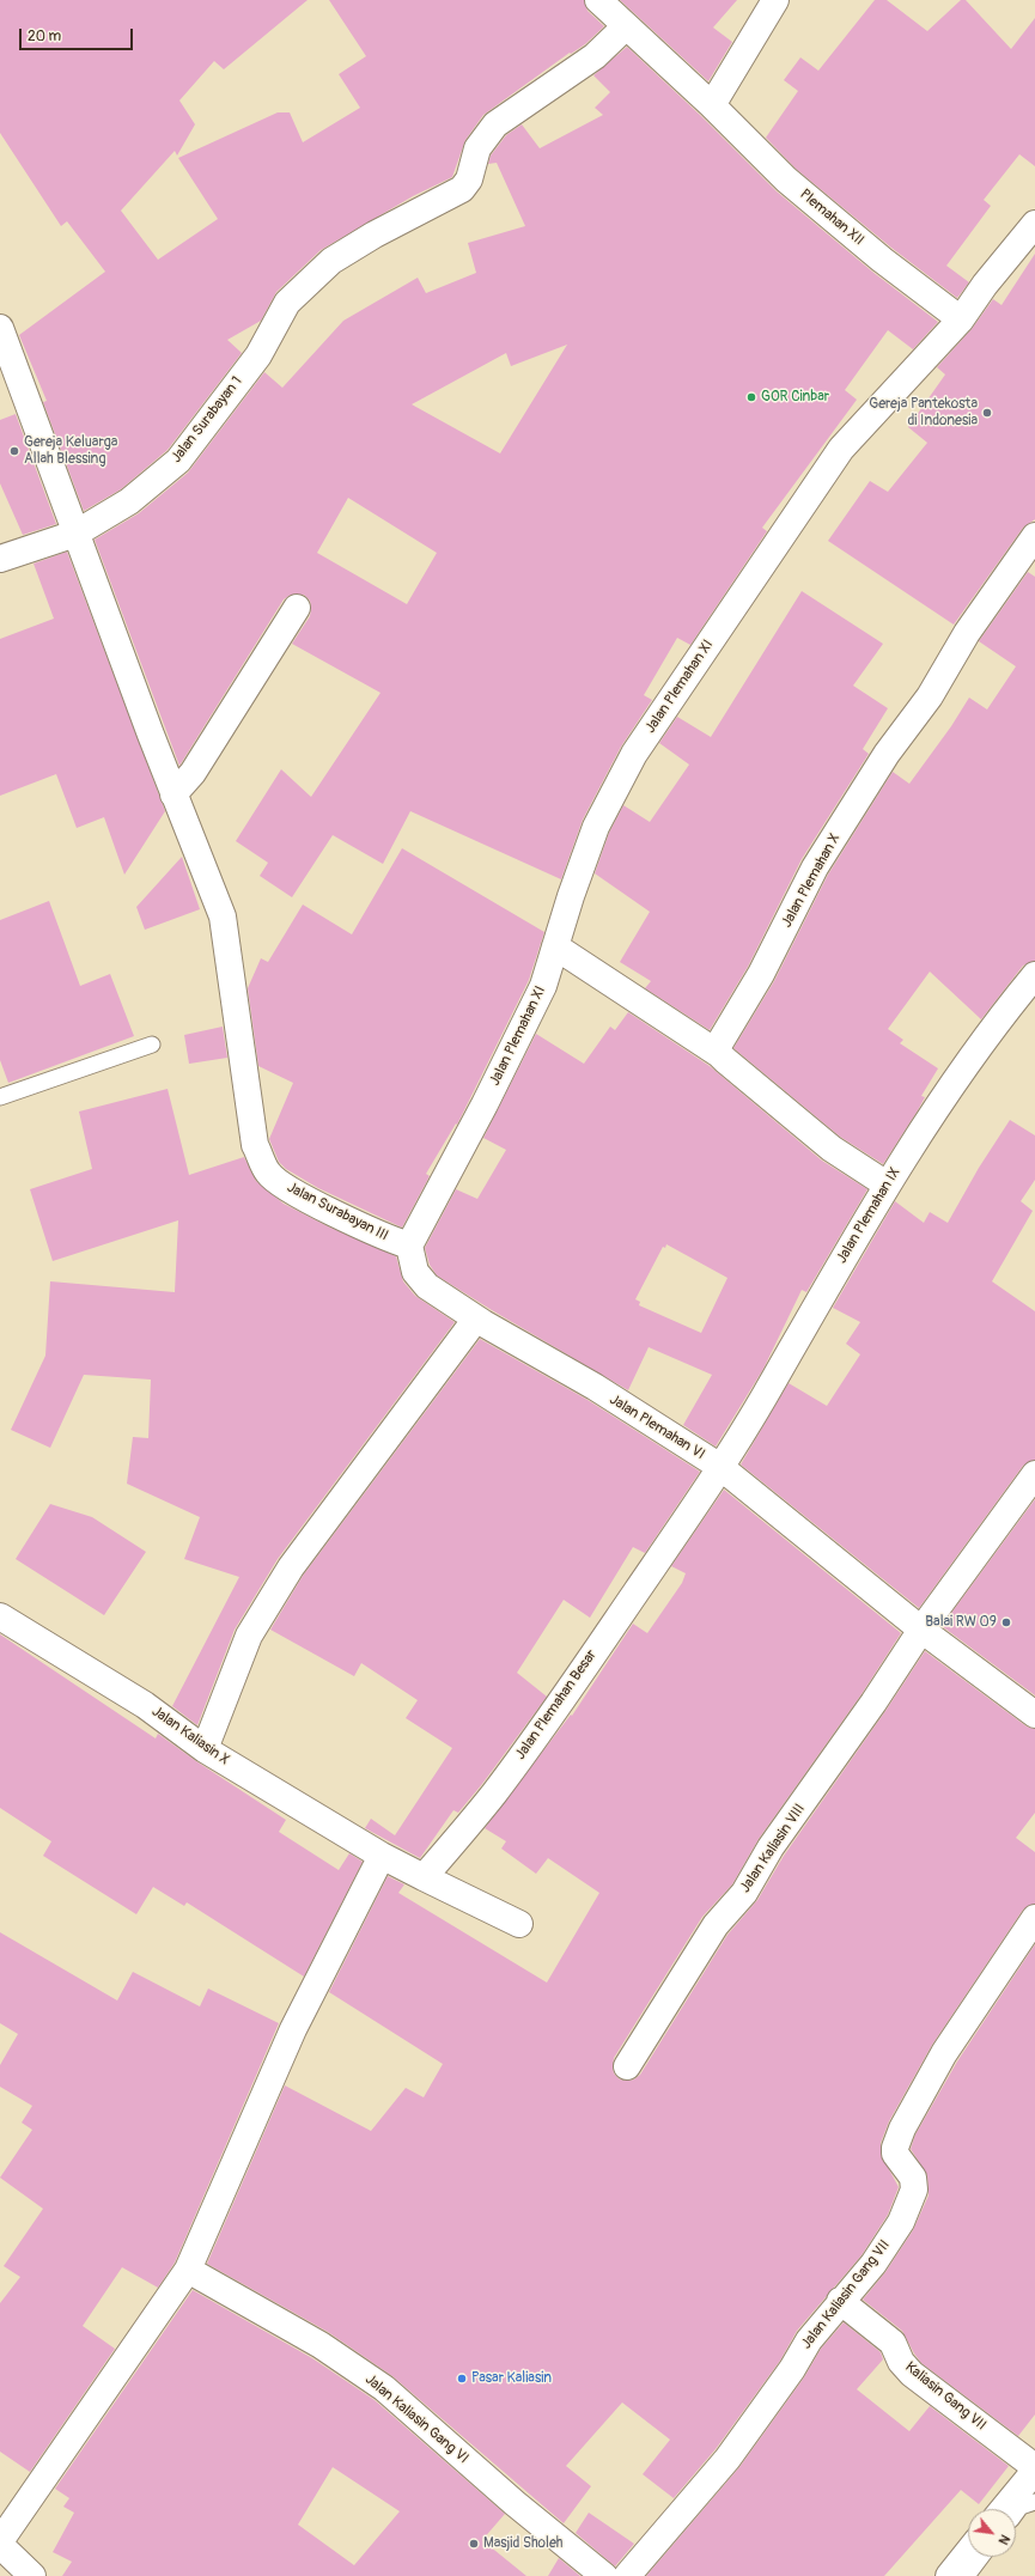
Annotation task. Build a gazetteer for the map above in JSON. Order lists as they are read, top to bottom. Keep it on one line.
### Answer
{"streets":{"street":["Plemahan XII","Jalan Surabayan 1","Jalan Plemahan XI","Jalan Plemahan X","Jalan Surabayan III","Jalan Plemahan IX","Jalan Plemahan VI","Jalan Plemahan Besar","Jalan Kaliasin X","Jalan Kaliasin VIII","Jalan Kaliasin Gang VII","Kaliasin Gang VII","Jalan Kaliasin Gang VI"]},"crossings":[["Plemahan XII","Jalan Surabayan 1"],["Plemahan XII","Jalan Plemahan XI"],["Jalan Plemahan XI","Jalan Surabayan III"],["Jalan Plemahan XI","Jalan Plemahan VI"],["Jalan Surabayan III","Jalan Plemahan VI"],["Jalan Plemahan IX","Jalan Plemahan VI"],["Jalan Plemahan IX","Jalan Plemahan Besar"],["Jalan Plemahan VI","Jalan Plemahan Besar"],["Jalan Plemahan VI","Jalan Kaliasin VIII"],["Jalan Kaliasin Gang VII","Kaliasin Gang VII"]],"places":["GOR Cinbar","Gereja Pantekosta di Indonesia","Gereja Keluarga Allah Blessing","Balai RW 09","Pasar Kaliasin","Masjid Sholeh"],"scale_bar":"20 m","north":"bottom right"}
